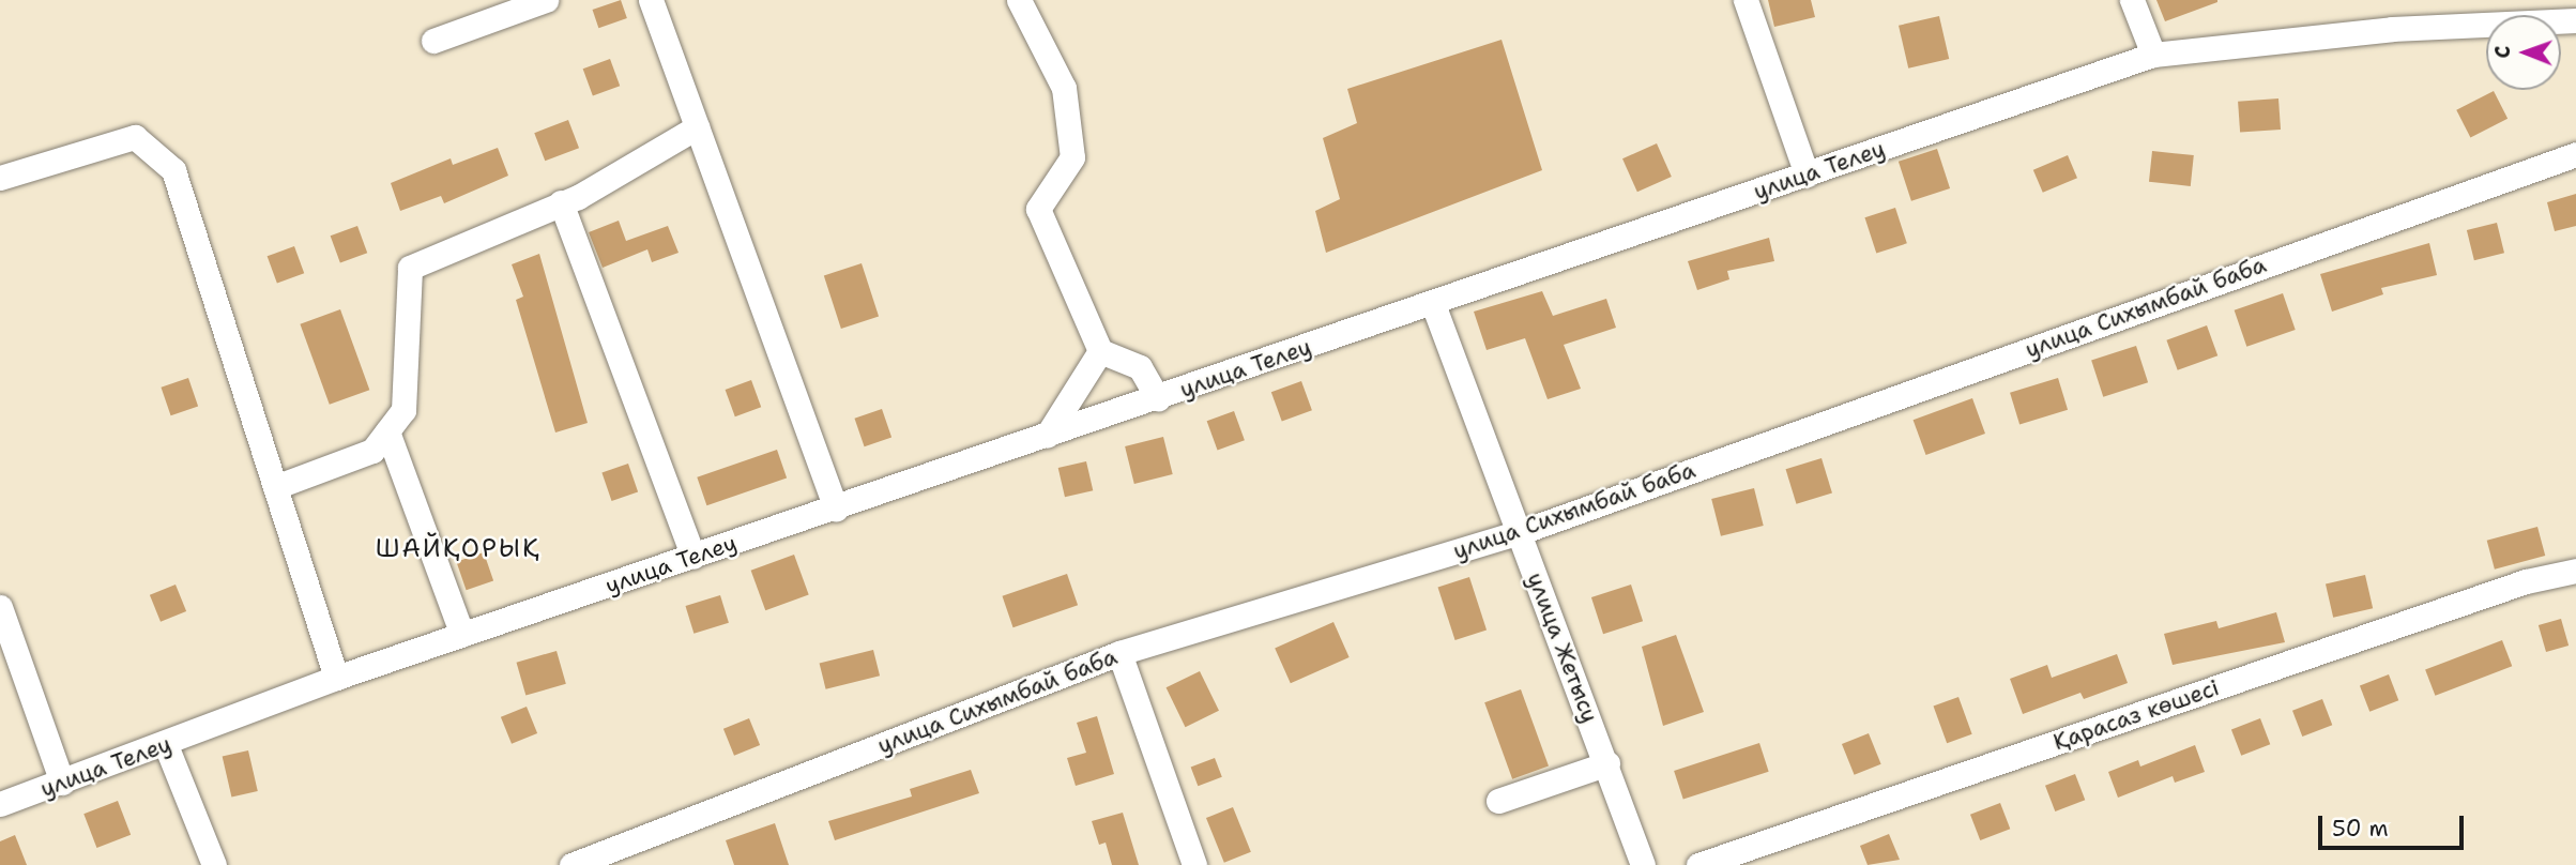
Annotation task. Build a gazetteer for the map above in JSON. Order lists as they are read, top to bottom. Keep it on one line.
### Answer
{"streets":{"street":["улица Телеу","улица Сихымбай баба","улица Жетысу","Қарасаз көшесі"]},"crossings":[["улица Телеу","улица Жетысу"],["улица Сихымбай баба","улица Жетысу"]],"districts":["ШАЙҚОРЫҚ"],"scale_bar":"50 m","north":"left"}
